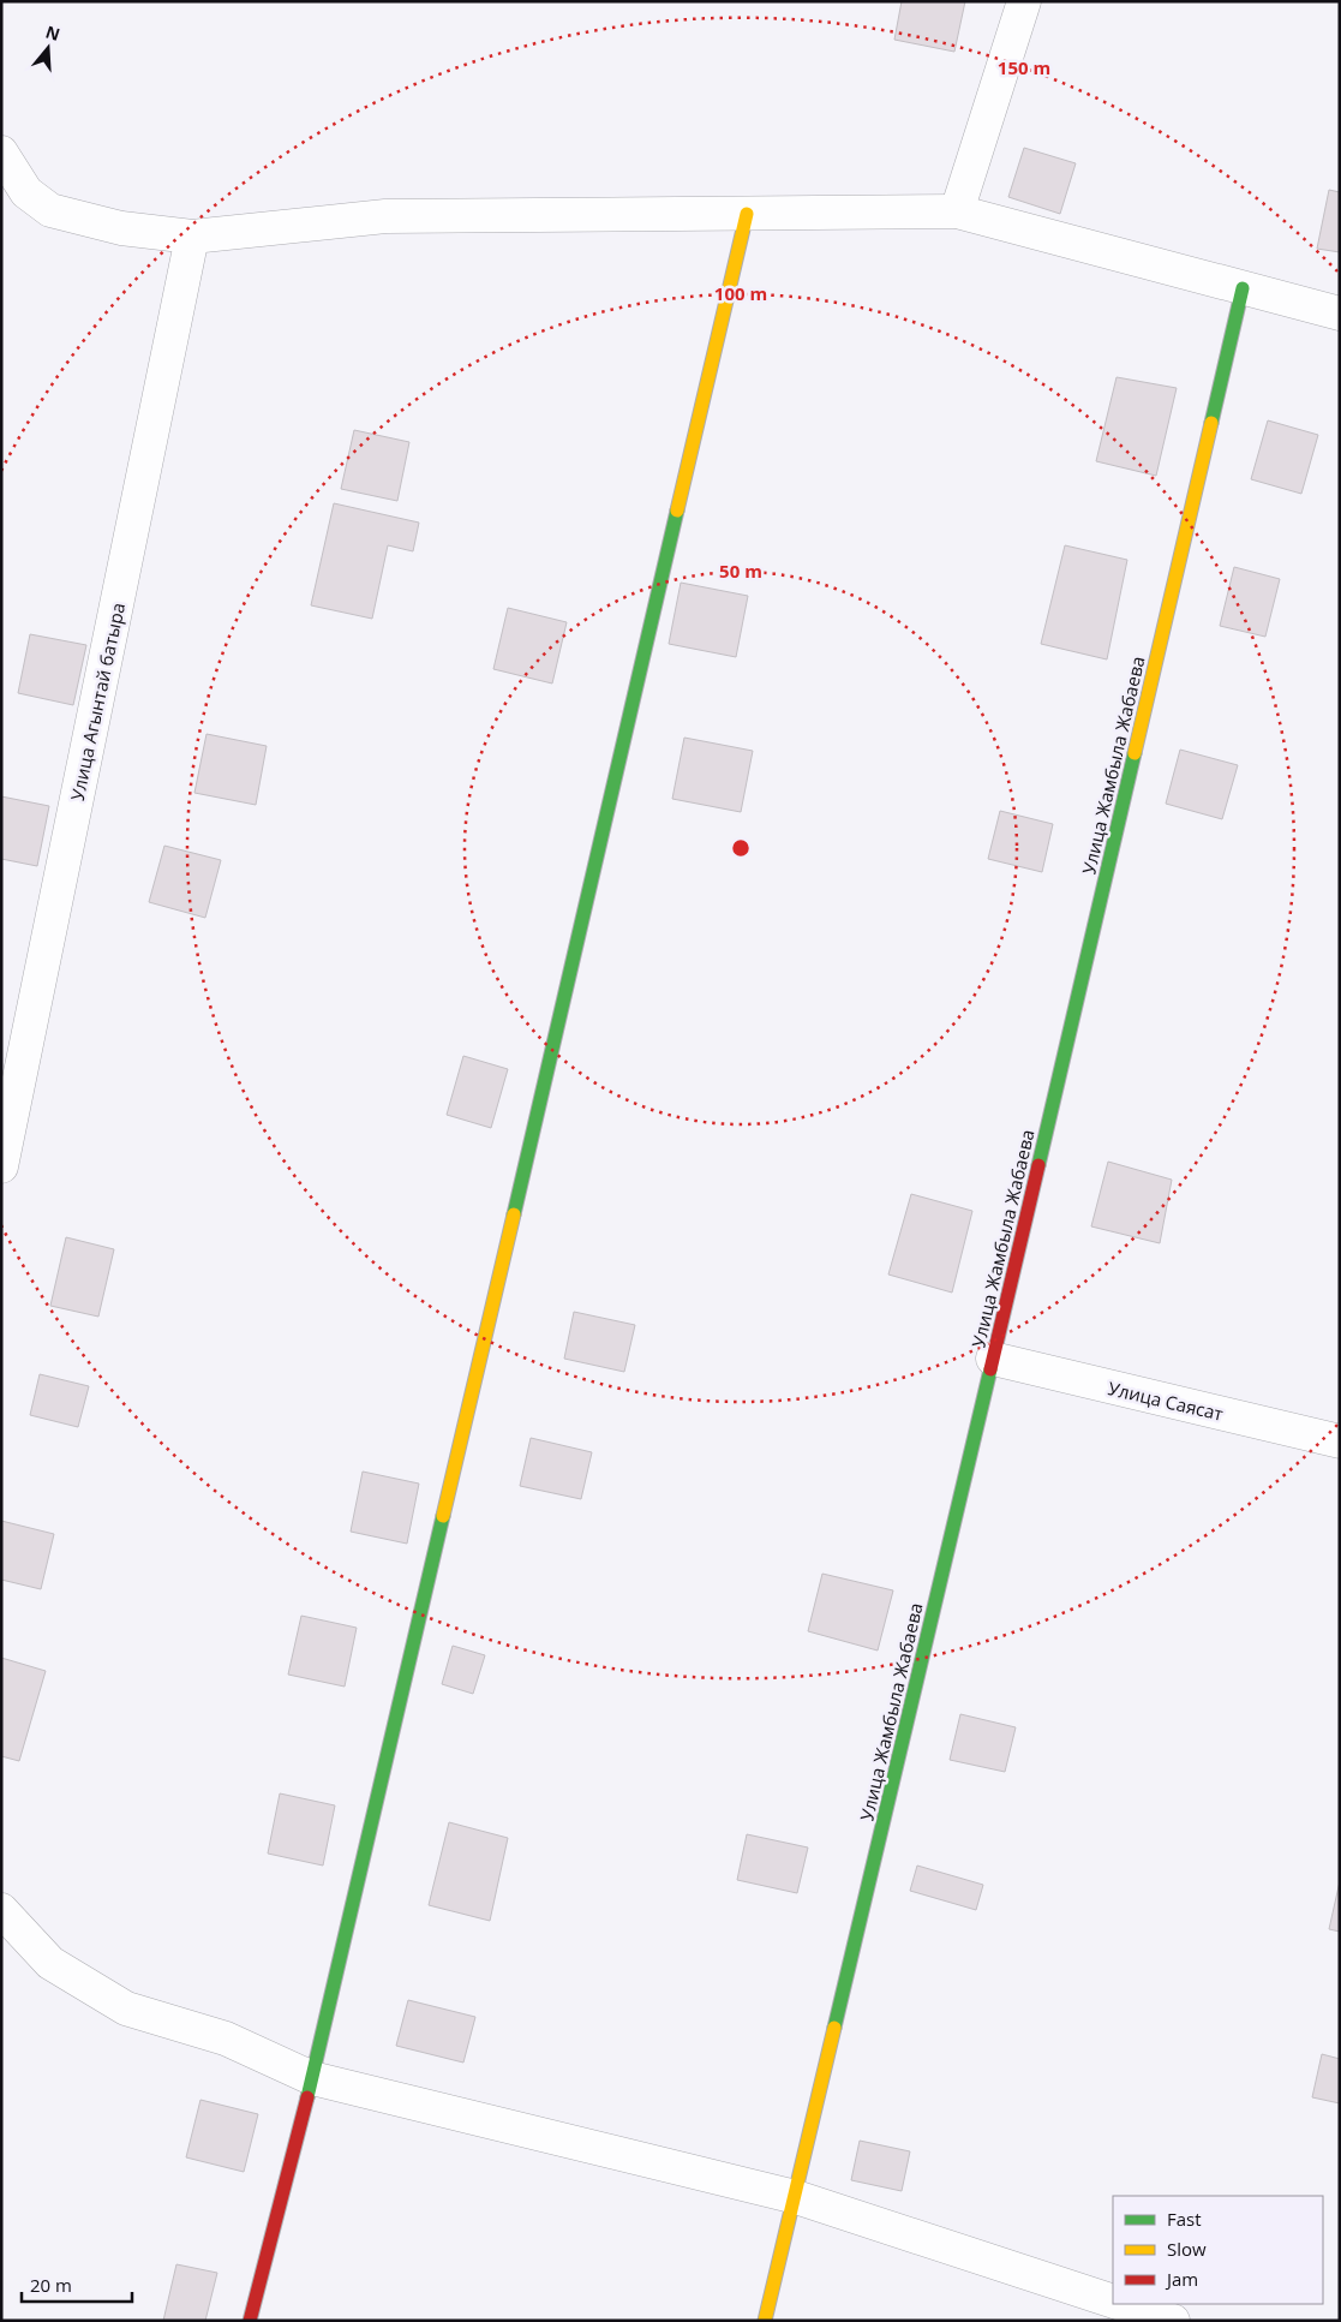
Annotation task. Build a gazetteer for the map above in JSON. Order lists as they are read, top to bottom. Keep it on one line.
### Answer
{"streets":{"street":["Улица Агынтай батыра","Улица Жамбыла Жабаева","Улица Саясат"]},"crossings":[["Улица Жамбыла Жабаева","Улица Саясат"]],"legend":["Fast","Slow","Jam"],"scale_bar":"20 m","north":"top","rings":["150 m","100 m","50 m"]}
